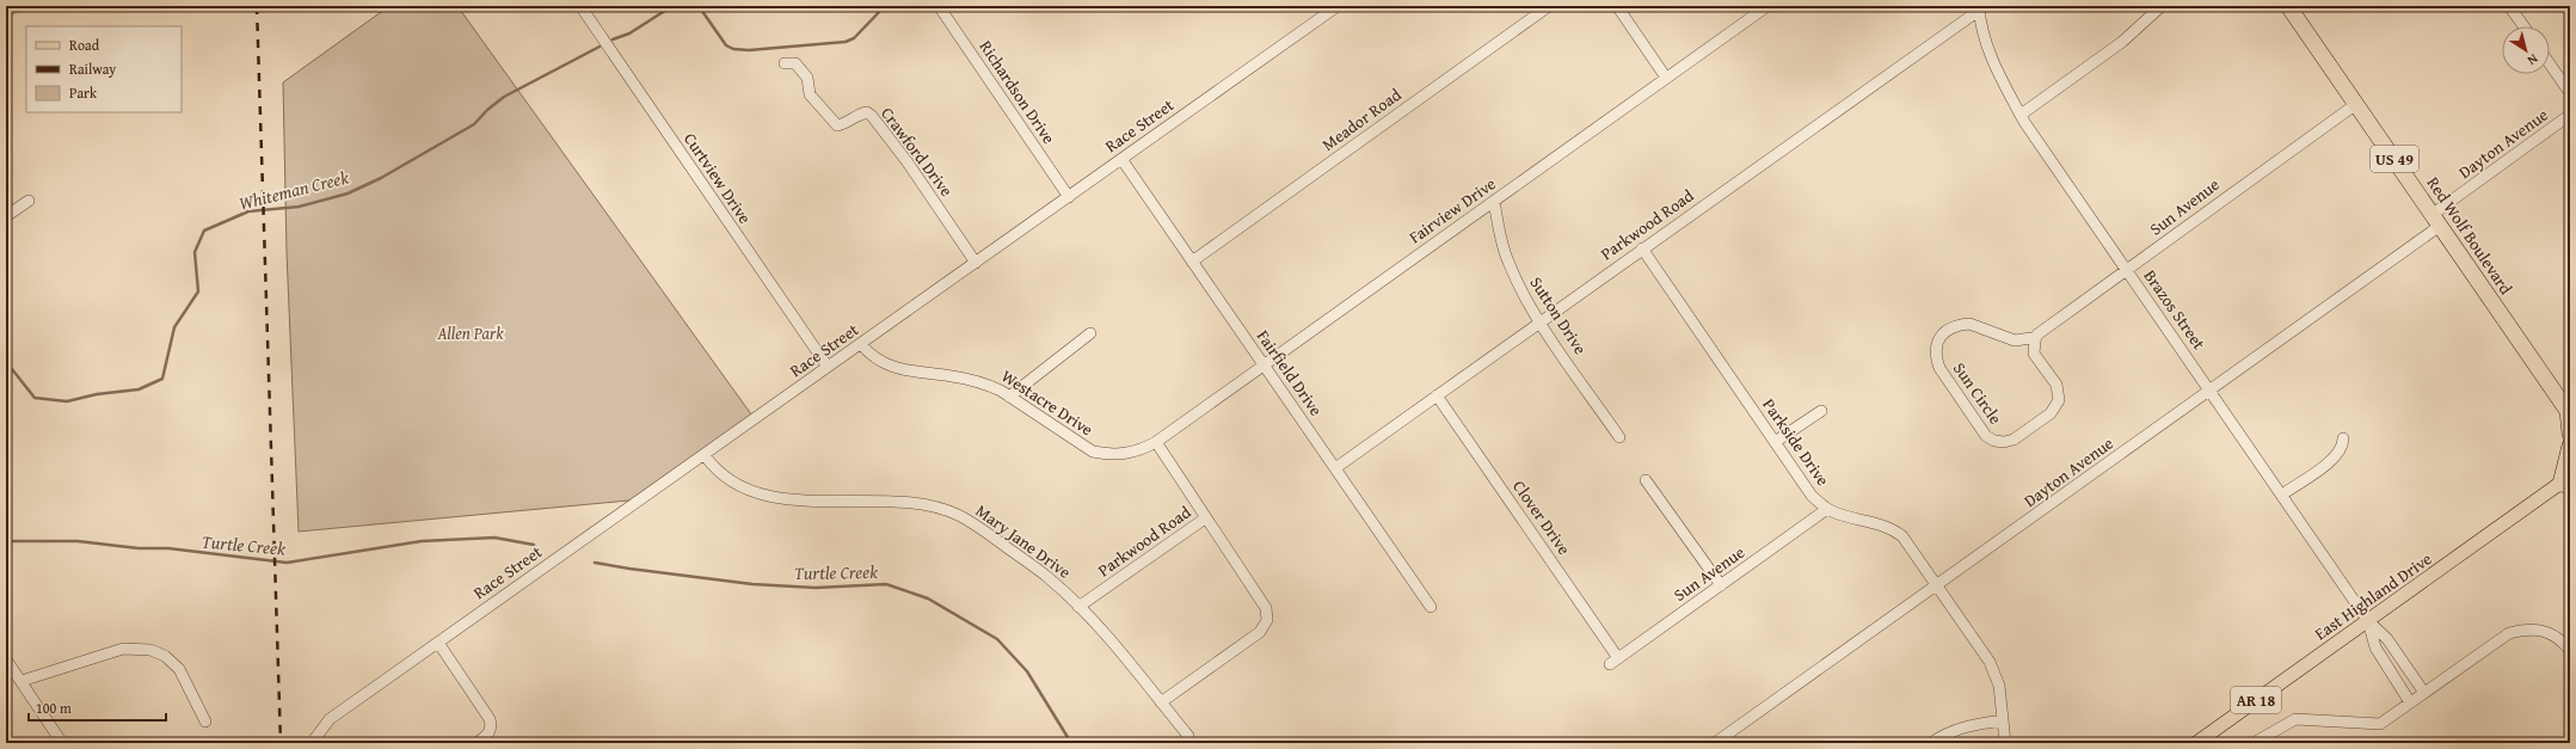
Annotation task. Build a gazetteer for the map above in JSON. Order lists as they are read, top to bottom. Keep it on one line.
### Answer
{"streets":{"highway":["US 49","Red Wolf Boulevard"],"main road":["East Highland Drive","AR 18"],"street":["Richardson Drive","Meador Road","Race Street","Dayton Avenue","Crawford Drive","Curtview Drive","Sun Avenue","Fairview Drive","Parkwood Road","Brazos Street","Sutton Drive","Fairfield Drive","Sun Circle","Westacre Drive","Parkside Drive","Clover Drive","Mary Jane Drive"]},"crossings":[["Richardson Drive","Race Street"],["Meador Road","Fairfield Drive"],["Race Street","Crawford Drive"],["Race Street","Curtview Drive"],["Race Street","Fairfield Drive"],["Race Street","Westacre Drive"],["Race Street","Mary Jane Drive"],["Dayton Avenue","Red Wolf Boulevard"],["Dayton Avenue","Brazos Street"],["Dayton Avenue","Parkside Drive"],["Sun Avenue","Red Wolf Boulevard"],["Sun Avenue","Brazos Street"],["Sun Avenue","Sun Circle"],["Sun Avenue","Parkside Drive"],["Sun Avenue","Clover Drive"],["Fairview Drive","Sutton Drive"],["Fairview Drive","Fairfield Drive"],["Fairview Drive","Westacre Drive"],["Parkwood Road","Brazos Street"],["Parkwood Road","Sutton Drive"],["Parkwood Road","Fairfield Drive"],["Parkwood Road","Parkside Drive"],["Parkwood Road","Clover Drive"],["Parkwood Road","Mary Jane Drive"],["Brazos Street","East Highland Drive"]],"water":["Whiteman Creek","Turtle Creek"],"parks":["Allen Park"],"legend":["Road","Railway","Park"],"scale_bar":"100 m","north":"bottom right"}
